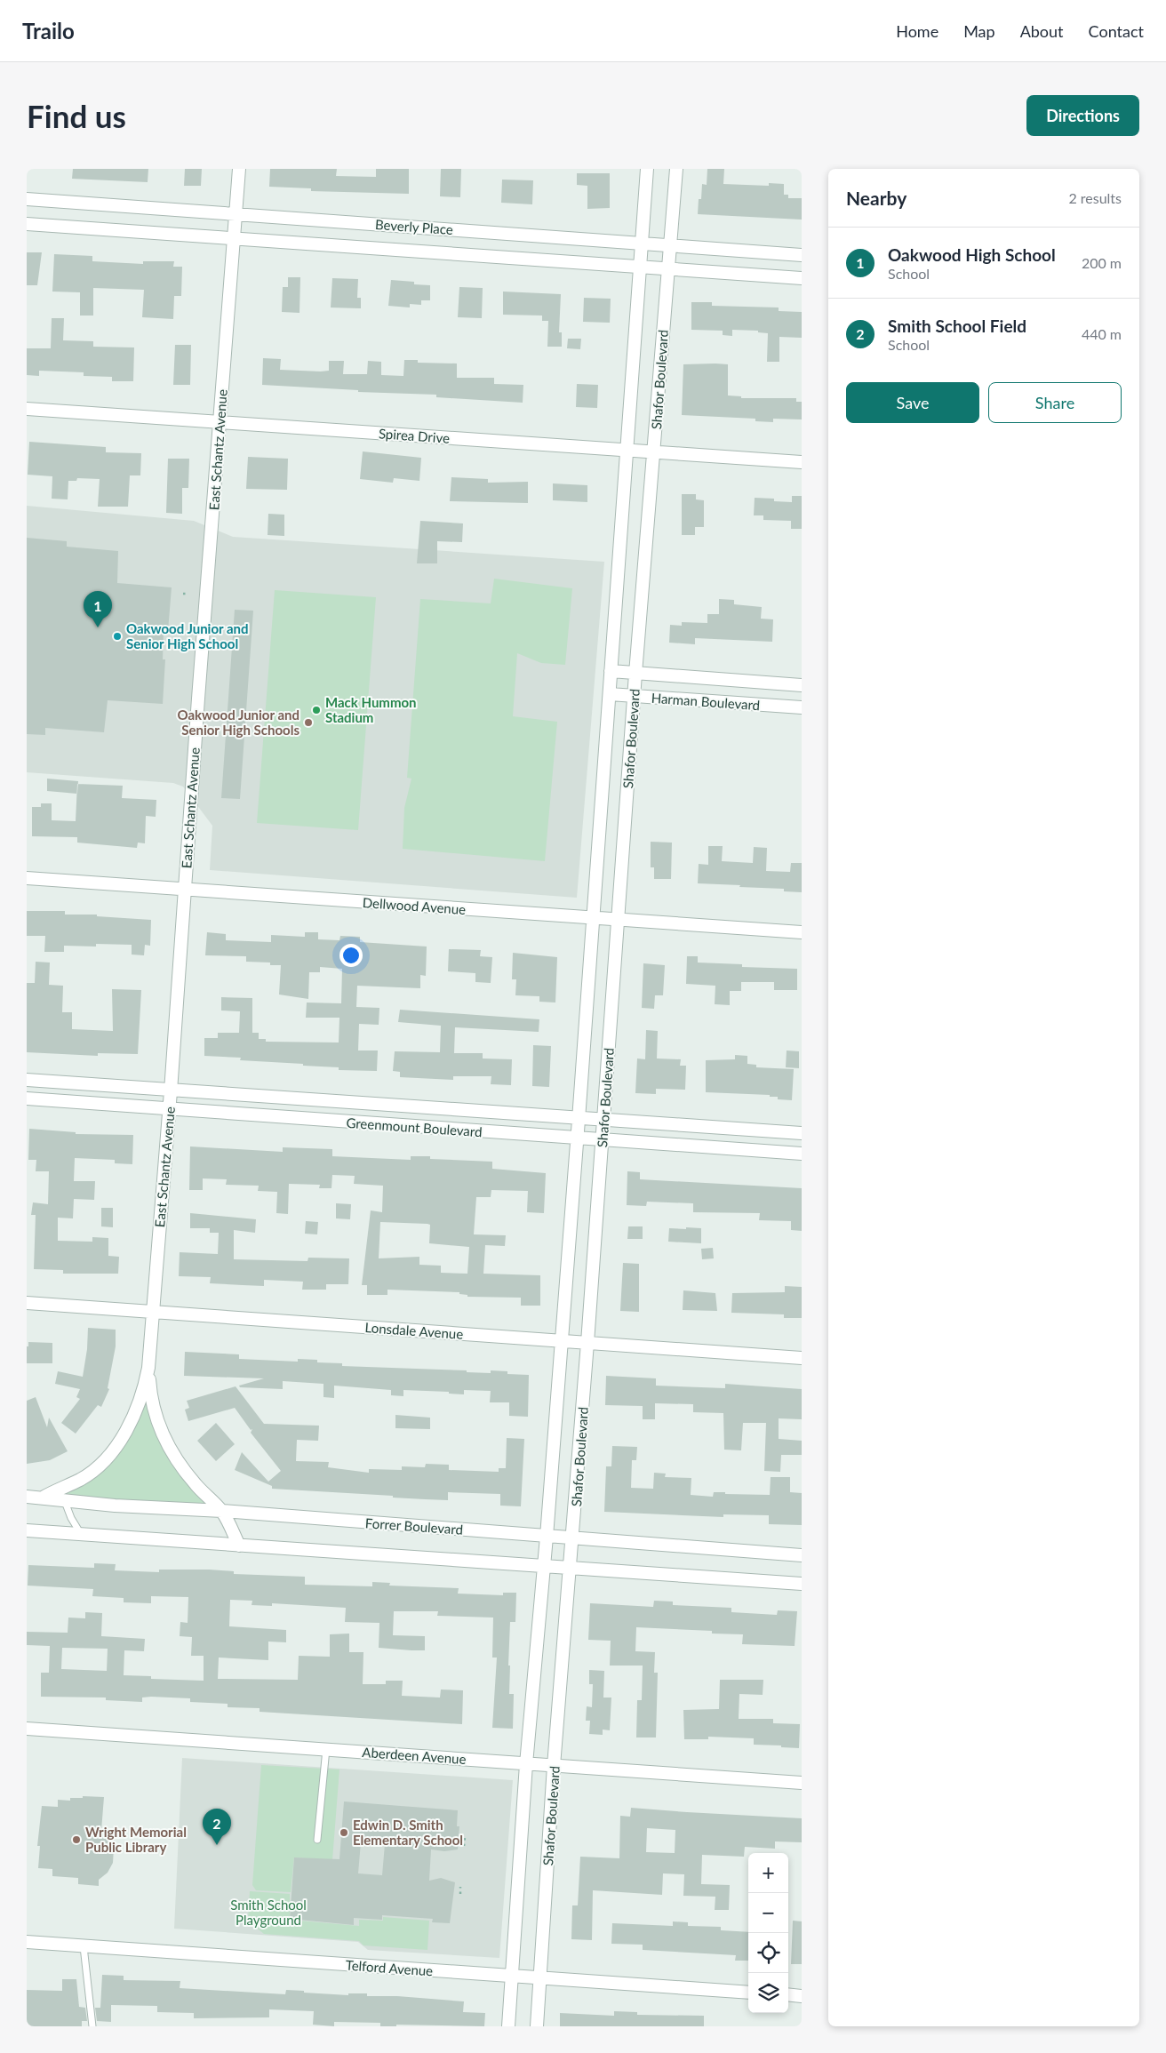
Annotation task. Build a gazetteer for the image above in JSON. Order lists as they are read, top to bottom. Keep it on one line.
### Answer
{"streets":{"street":["Beverly Place","Shafor Boulevard","Spirea Drive","East Schantz Avenue","Harman Boulevard","Dellwood Avenue","Greenmount Boulevard","Lonsdale Avenue","Forrer Boulevard","Aberdeen Avenue","Telford Avenue"]},"crossings":[["Beverly Place","Shafor Boulevard"],["Beverly Place","East Schantz Avenue"],["Shafor Boulevard","Spirea Drive"],["Shafor Boulevard","Harman Boulevard"],["Shafor Boulevard","Dellwood Avenue"],["Shafor Boulevard","Greenmount Boulevard"],["Shafor Boulevard","Lonsdale Avenue"],["Shafor Boulevard","Forrer Boulevard"],["Shafor Boulevard","Aberdeen Avenue"],["Shafor Boulevard","Telford Avenue"],["Spirea Drive","East Schantz Avenue"],["East Schantz Avenue","Dellwood Avenue"],["East Schantz Avenue","Greenmount Boulevard"],["East Schantz Avenue","Lonsdale Avenue"],["East Schantz Avenue","Forrer Boulevard"]],"parks":["Smith School Playground"],"places":["Oakwood Junior and Senior High School","Mack Hummon Stadium","Oakwood Junior and Senior High Schools","Edwin D. Smith Elementary School","Wright Memorial Public Library"],"page":{"header":"Trailo","nav":["Home","Map","About","Contact"],"buttons":["Directions",["Save","Share"]],"title":"Find us","heading":["Nearby","2 results"],"list":[{"mark":"1","name":"Oakwood High School","note":"School","value":"200 m"},{"mark":"2","name":"Smith School Field","note":"School","value":"440 m"}],"pins":["1","2"],"map_buttons":["+","−"]}}
